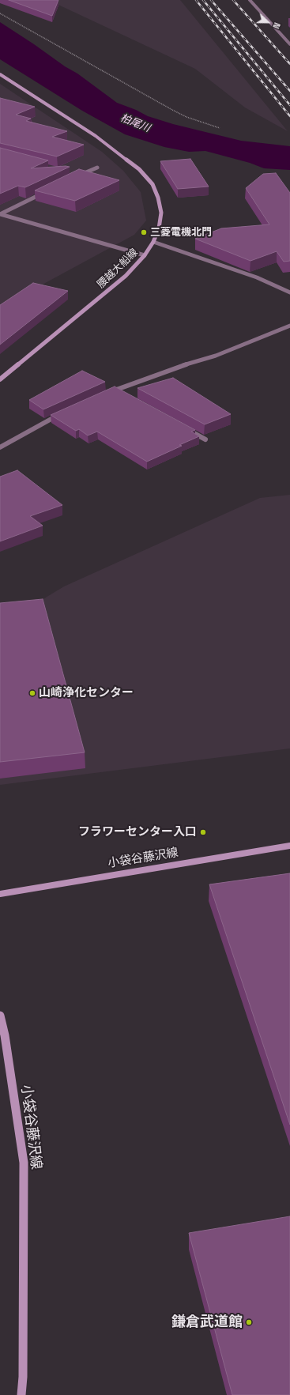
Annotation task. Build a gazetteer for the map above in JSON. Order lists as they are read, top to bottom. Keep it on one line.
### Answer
{"streets":{"main road":["腰越大船線","小袋谷藤沢線"]},"water":["柏尾川"],"places":["三菱電機北門","山崎浄化センター","フラワーセンター入口","鎌倉武道館"],"north":"right"}
